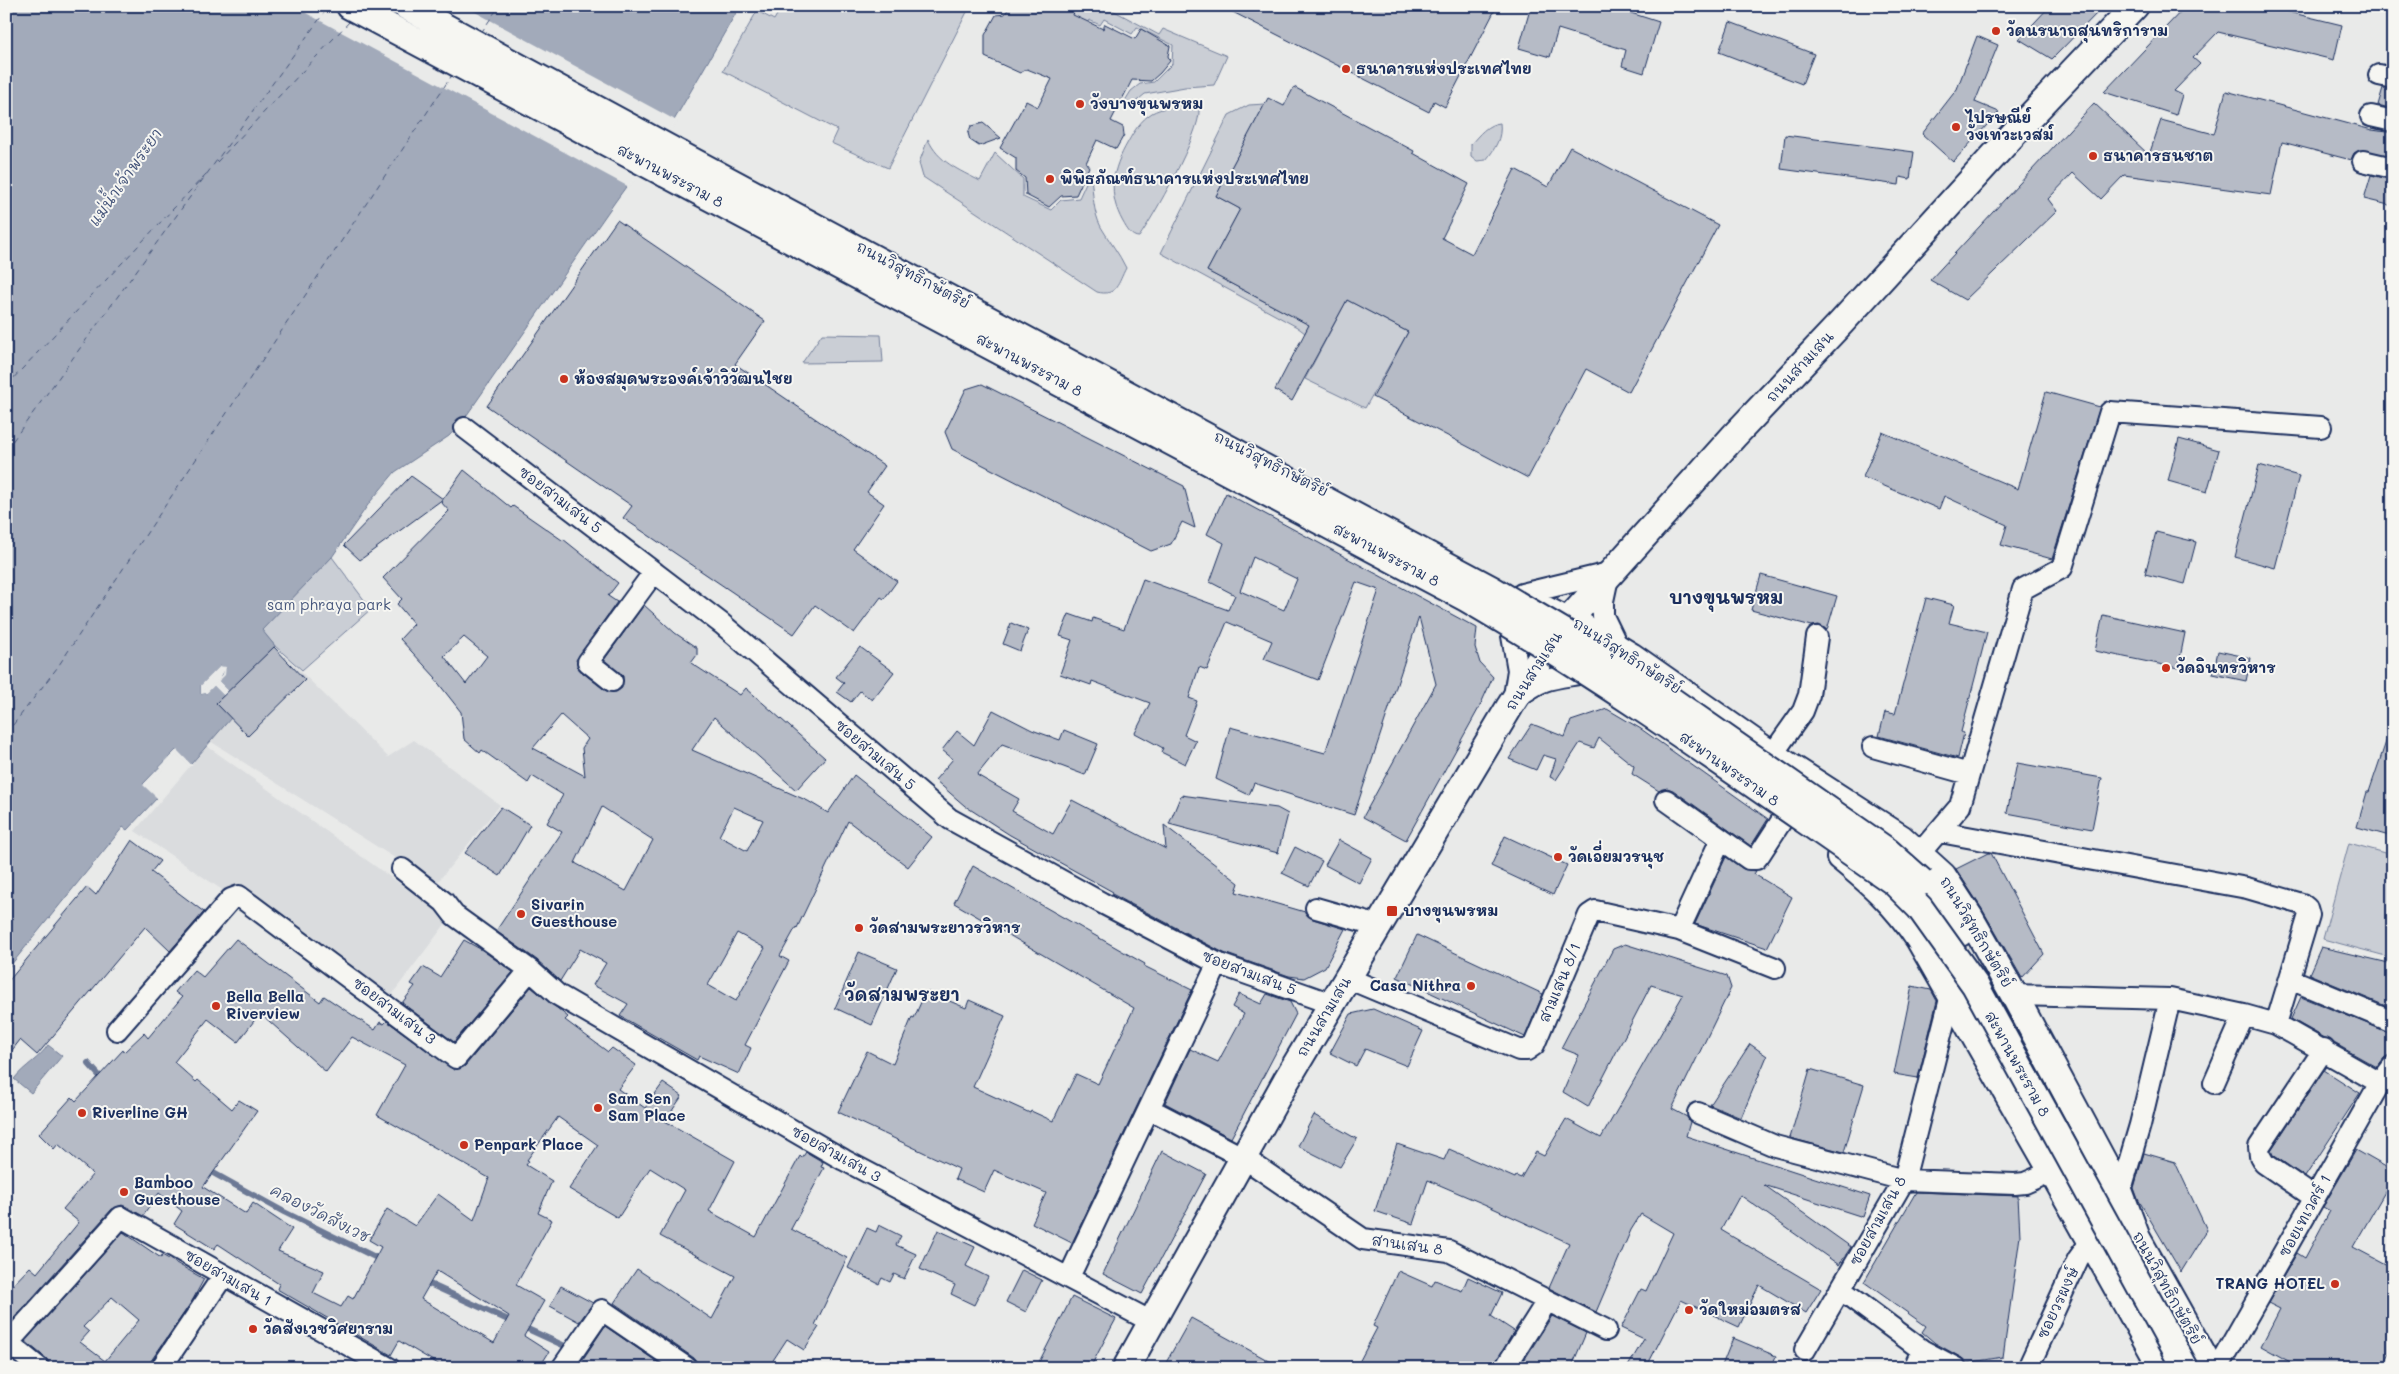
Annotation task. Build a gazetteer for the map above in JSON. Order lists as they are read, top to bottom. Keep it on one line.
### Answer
{"streets":{"main road":["สะพานพระราม 8","ถนนวิสุทธิกษัตริย์","ถนนสามเสน"],"street":["ซอยสามเสน 5","สามเสน 8/1","ซอยสามเสน 3","ซอยเทเวศร์ 1","ซอยสามเสน 8","สานเสน 8","ซอยสามเสน 1","ซอยวรผงษ์"]},"crossings":[["สะพานพระราม 8","ถนนวิสุทธิกษัตริย์"],["ถนนวิสุทธิกษัตริย์","ถนนสามเสน"],["ถนนวิสุทธิกษัตริย์","ซอยสามเสน 8"],["ถนนวิสุทธิกษัตริย์","ซอยวรผงษ์"],["ถนนสามเสน","ซอยสามเสน 5"],["ถนนสามเสน","สามเสน 8/1"],["ถนนสามเสน","ซอยสามเสน 3"],["ถนนสามเสน","สานเสน 8"]],"districts":["บางขุนพรหม","วัดสามพระยา"],"water":["แม่น้ำเจ้าพระยา","คลองวัดสังเวช"],"parks":["sam phraya park"],"places":{"other":["วัดนรนาถสุนทริการาม","ธนาคารแห่งประเทศไทย","วังบางขุนพรหม","ไปรษณีย์ วังเทวะเวสม์","ธนาคารธนชาต","พิพิธภัณฑ์ธนาคารแห่งประเทศไทย","ห้องสมุดพระองค์เจ้าวิวัฒนไชย","วัดอินทรวิหาร","วัดเอี่ยมวรนุช","Sivarin Guesthouse","วัดสามพระยาวรวิหาร","Casa Nithra","Bella Bella Riverview","Sam Sen Sam Place","Riverline GH","Penpark Place","Bamboo Guesthouse","TRANG HOTEL","วัดใหม่อมตรส","วัดสังเวชวิศยาราม"],"transit":["บางขุนพรหม"]}}
